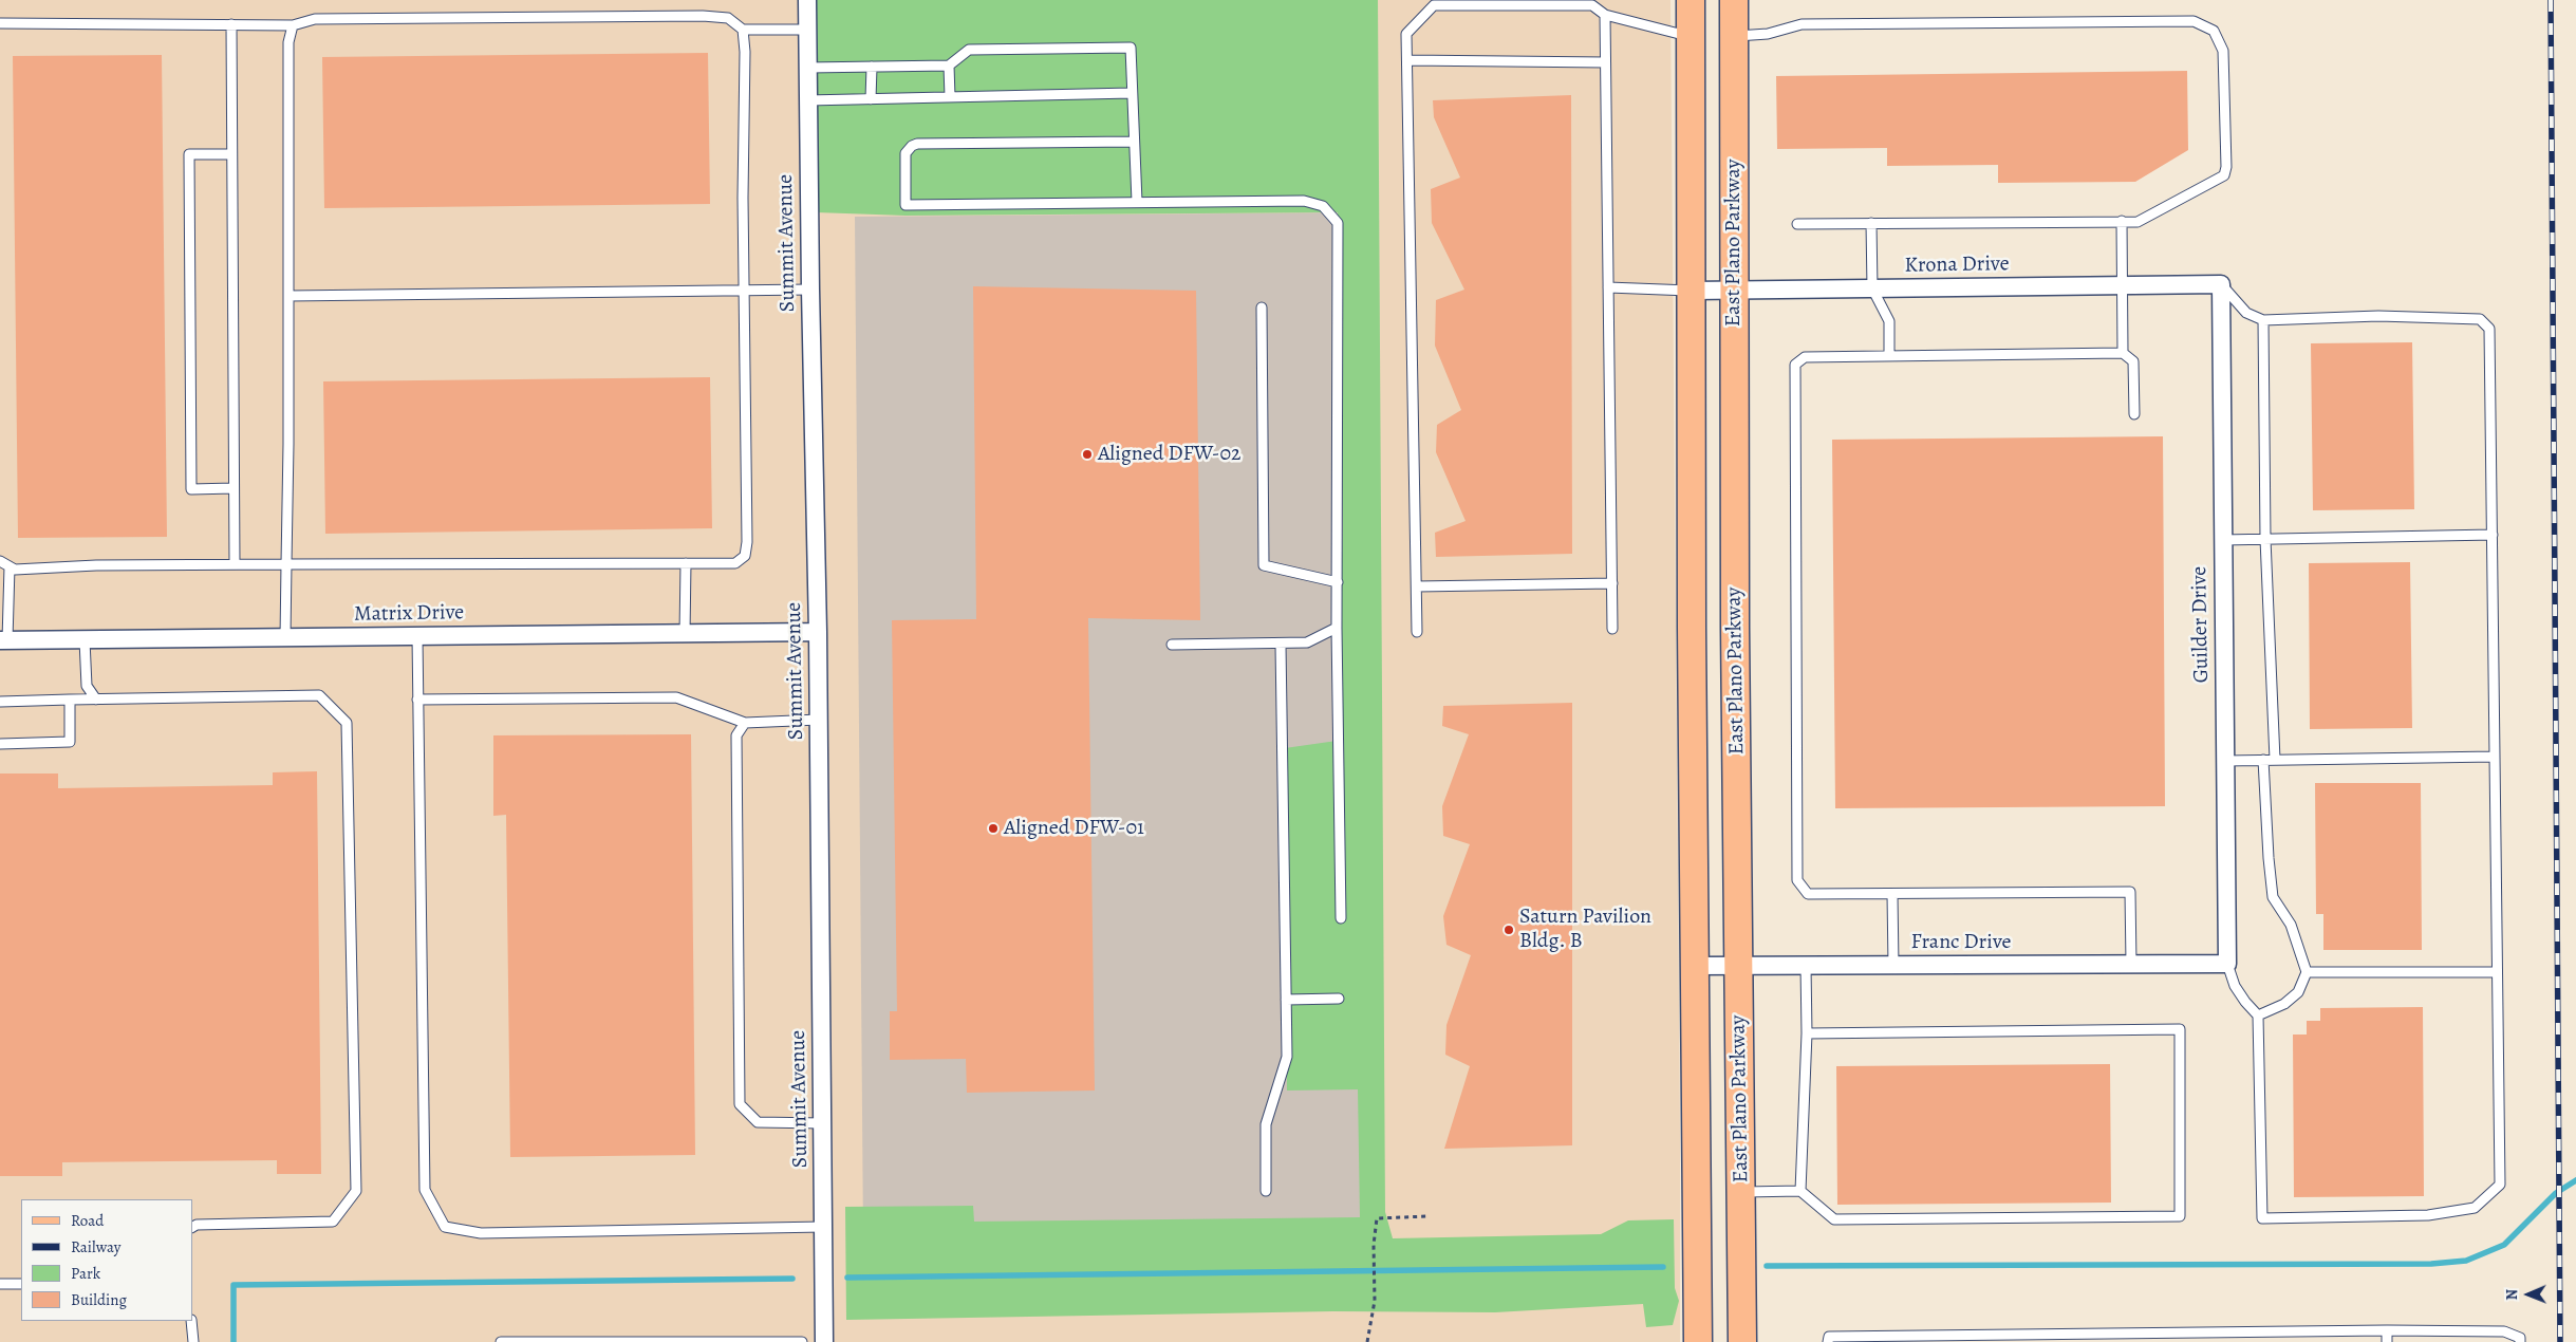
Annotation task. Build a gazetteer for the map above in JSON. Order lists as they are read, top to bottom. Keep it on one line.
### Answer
{"streets":{"main road":["East Plano Parkway"],"street":["Summit Avenue","Krona Drive","Matrix Drive","Guilder Drive","Franc Drive"]},"crossings":[["Summit Avenue","Matrix Drive"],["East Plano Parkway","Krona Drive"],["East Plano Parkway","Franc Drive"],["Krona Drive","Guilder Drive"],["Guilder Drive","Franc Drive"]],"places":["Aligned DFW-02","Aligned DFW-01","Saturn Pavilion Bldg. B"],"legend":["Road","Railway","Park","Building"],"north":"left"}
